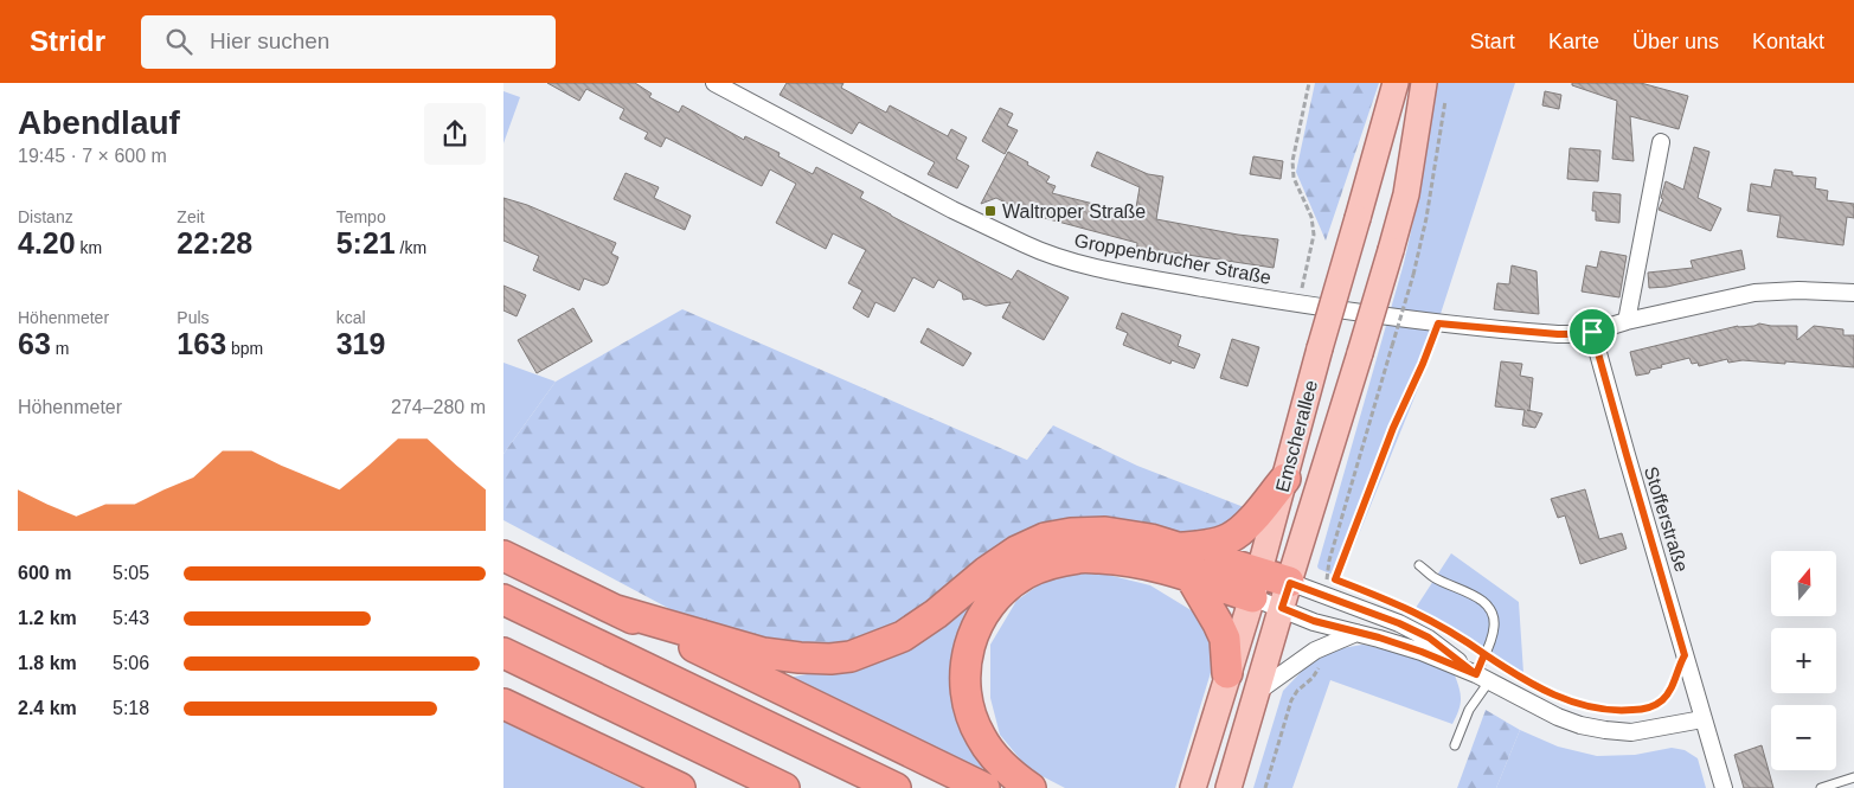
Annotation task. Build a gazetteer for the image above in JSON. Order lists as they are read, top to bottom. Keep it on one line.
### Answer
{"streets":{"main road":["Emscherallee"],"street":["Groppenbrucher Straße","Stofferstraße"]},"crossings":[["Groppenbrucher Straße","Stofferstraße"]],"places":{"transit":["Waltroper Straße"]},"north":"top","page":{"header":"Stridr","search":"Hier suchen","nav":["Start","Karte","Über uns","Kontakt"],"heading":["Abendlauf","19:45 · 7 × 600 m"],"stats":[["Distanz","4.20 km"],["Zeit","22:28"],["Tempo","5:21 /km"],["Höhenmeter","63 m"],["Puls","163 bpm"],["kcal","319"]],"chart":["Höhenmeter","274–280 m"],"list":[{"name":"600 m","note":"5:05"},{"name":"1.2 km","note":"5:43"},{"name":"1.8 km","note":"5:06"},{"name":"2.4 km","note":"5:18"}],"map_buttons":["+","−"]}}
